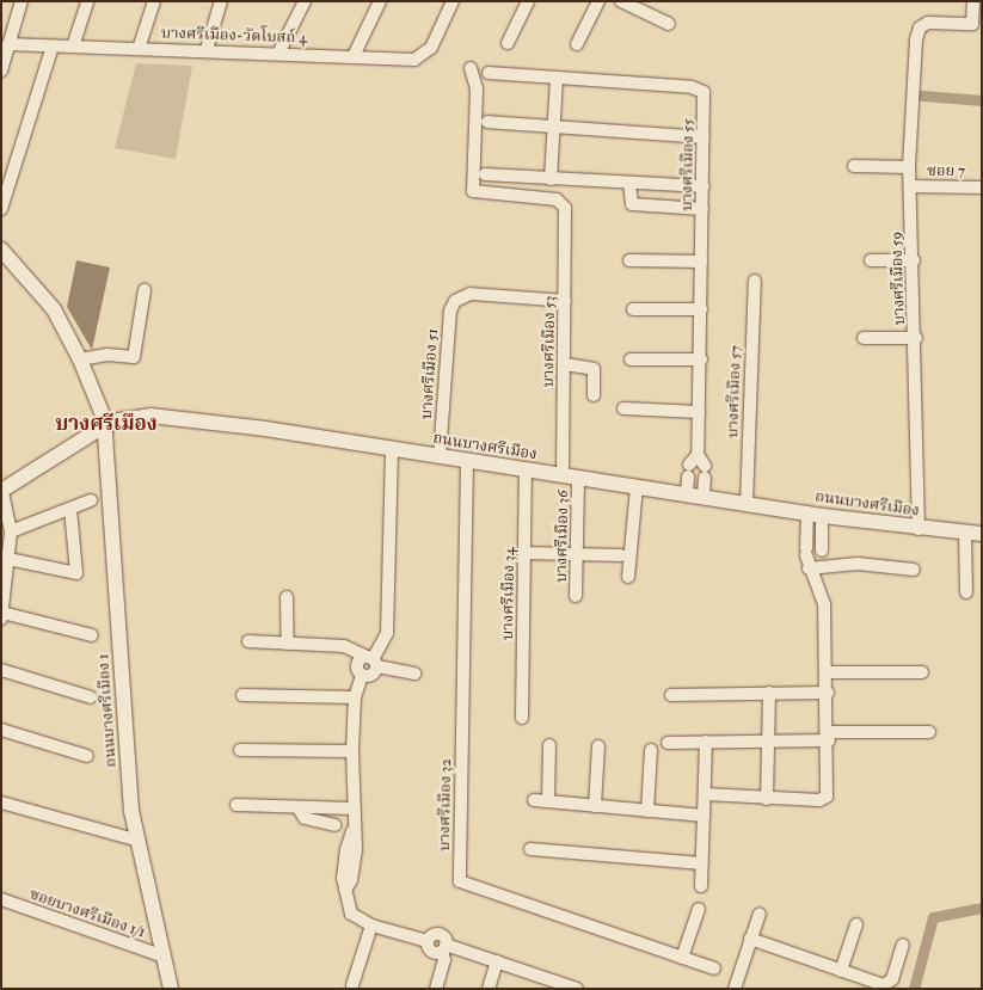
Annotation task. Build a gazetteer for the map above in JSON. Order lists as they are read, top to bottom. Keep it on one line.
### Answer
{"streets":{"street":["บางศรีเมือง-วัดโบสถ์ 4","บางศรีเมือง 55","ซอย 7","บางศรีเมือง 59","บางศรีเมือง 53","บางศรีเมือง 51","บางศรีเมือง 57","ถนนบางศรีเมือง","บางศรีเมือง 36","บางศรีเมือง 34","ถนนบางศรีเมือง 1","บางศรีเมือง 32","ซอยบางศรีเมือง 1/1"]},"crossings":[["ซอย 7","บางศรีเมือง 59"],["บางศรีเมือง 59","ถนนบางศรีเมือง"],["บางศรีเมือง 53","บางศรีเมือง 51"],["บางศรีเมือง 53","ถนนบางศรีเมือง"],["บางศรีเมือง 51","ถนนบางศรีเมือง"],["บางศรีเมือง 57","ถนนบางศรีเมือง"],["ถนนบางศรีเมือง","บางศรีเมือง 36"],["ถนนบางศรีเมือง","บางศรีเมือง 34"],["ถนนบางศรีเมือง","ถนนบางศรีเมือง 1"],["ถนนบางศรีเมือง","บางศรีเมือง 32"],["ถนนบางศรีเมือง 1","ซอยบางศรีเมือง 1/1"]],"districts":["บางศรีเมือง"]}
